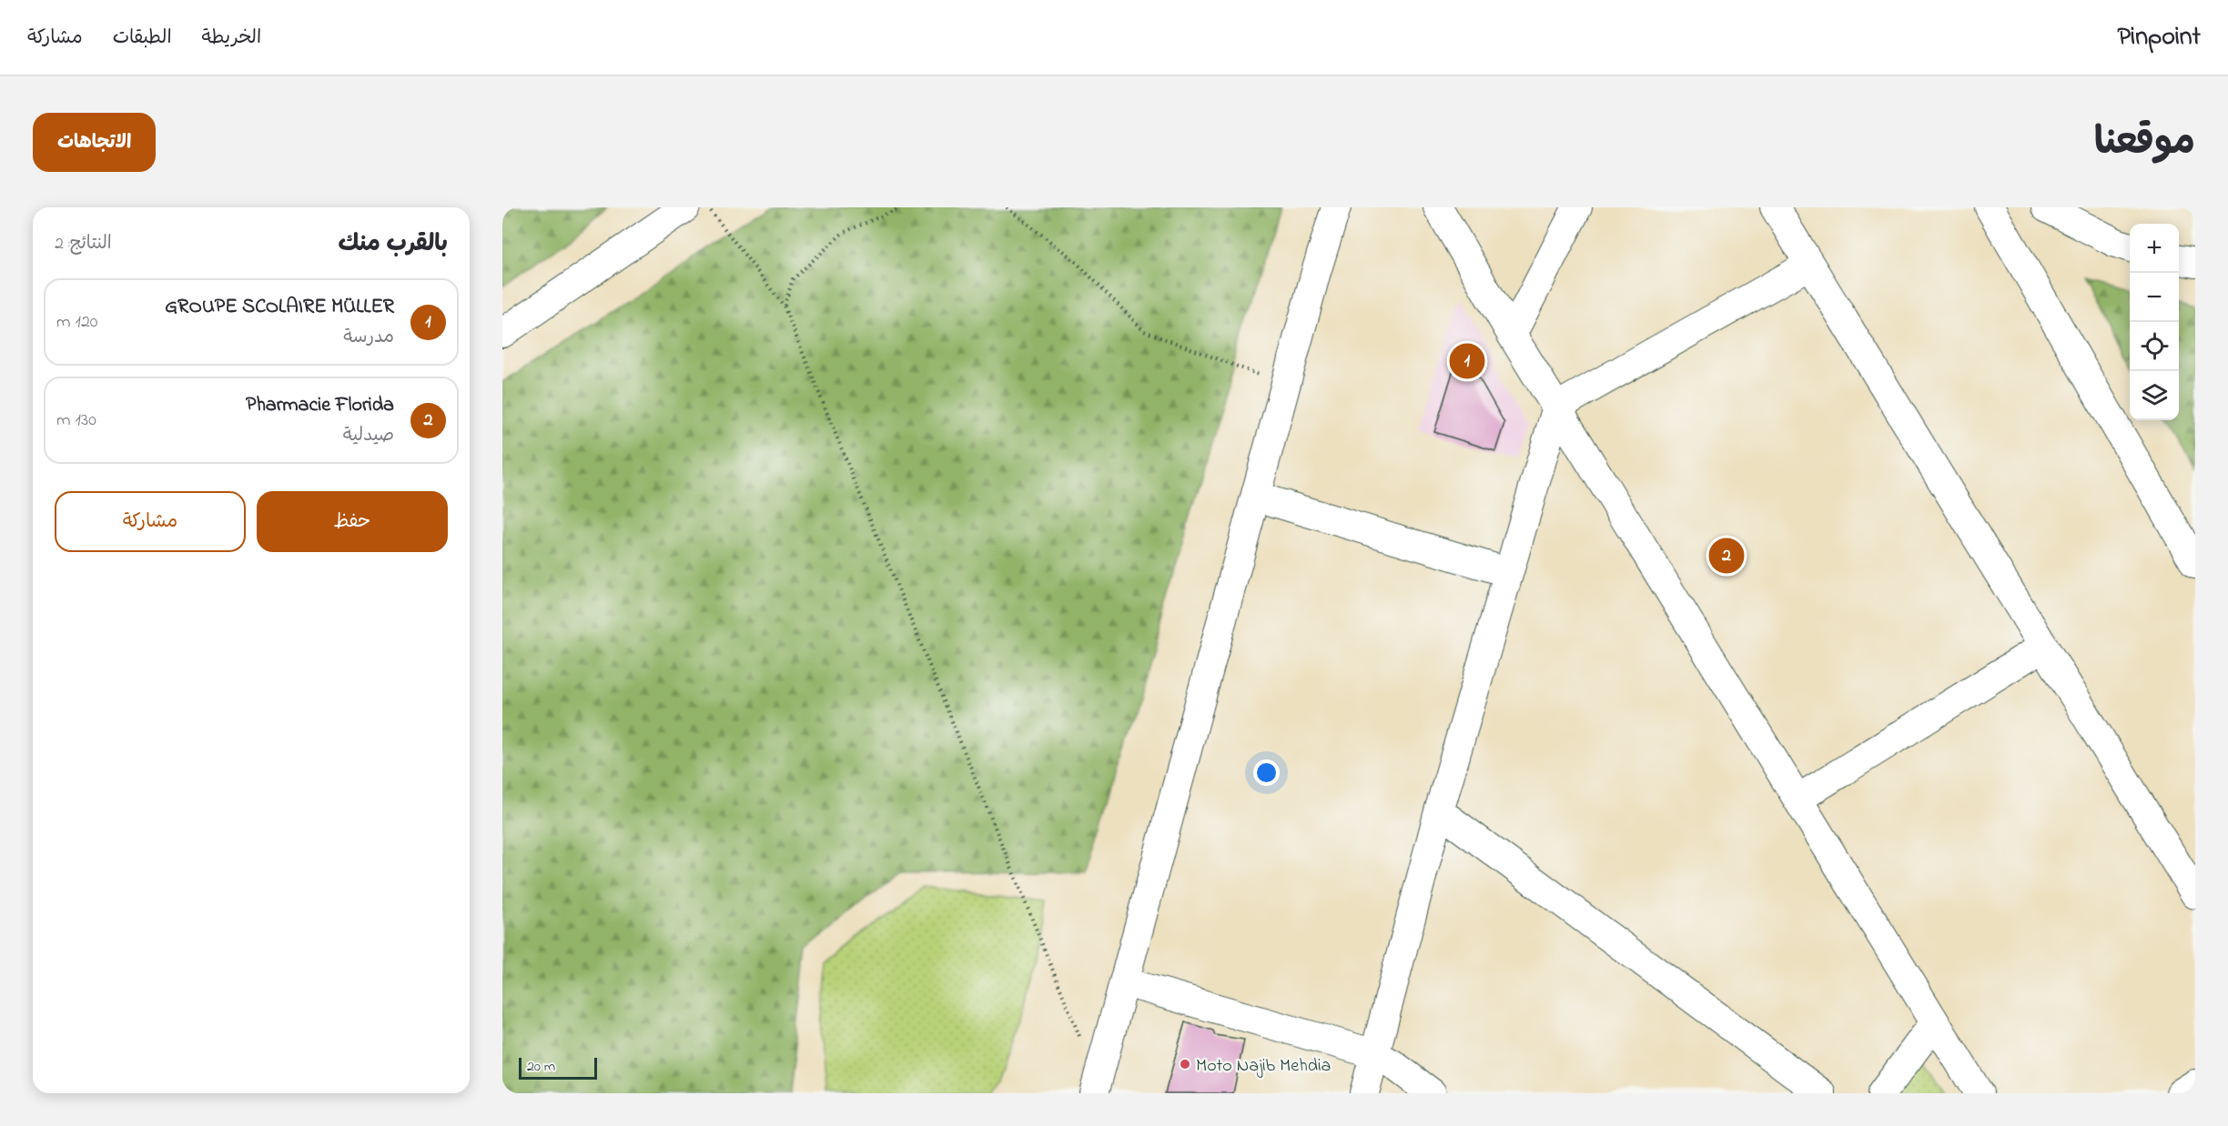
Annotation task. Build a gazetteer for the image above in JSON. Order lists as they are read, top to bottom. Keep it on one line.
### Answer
{"places":["Moto Najib Mehdia"],"scale_bar":"20 m","page":{"header":"Pinpoint","nav":["الخريطة","الطبقات","مشاركة"],"title":"موقعنا","buttons":["الاتجاهات",["حفظ","مشاركة"]],"heading":["بالقرب منك","النتائج: 2"],"map_buttons":["+","−"],"list":[{"mark":"1","name":"GROUPE SCOLAIRE MÜLLER","note":"مدرسة","value":"120 m"},{"mark":"2","name":"Pharmacie Florida","note":"صيدلية","value":"130 m"}],"pins":["1","2"],"scale":"20 m"}}
